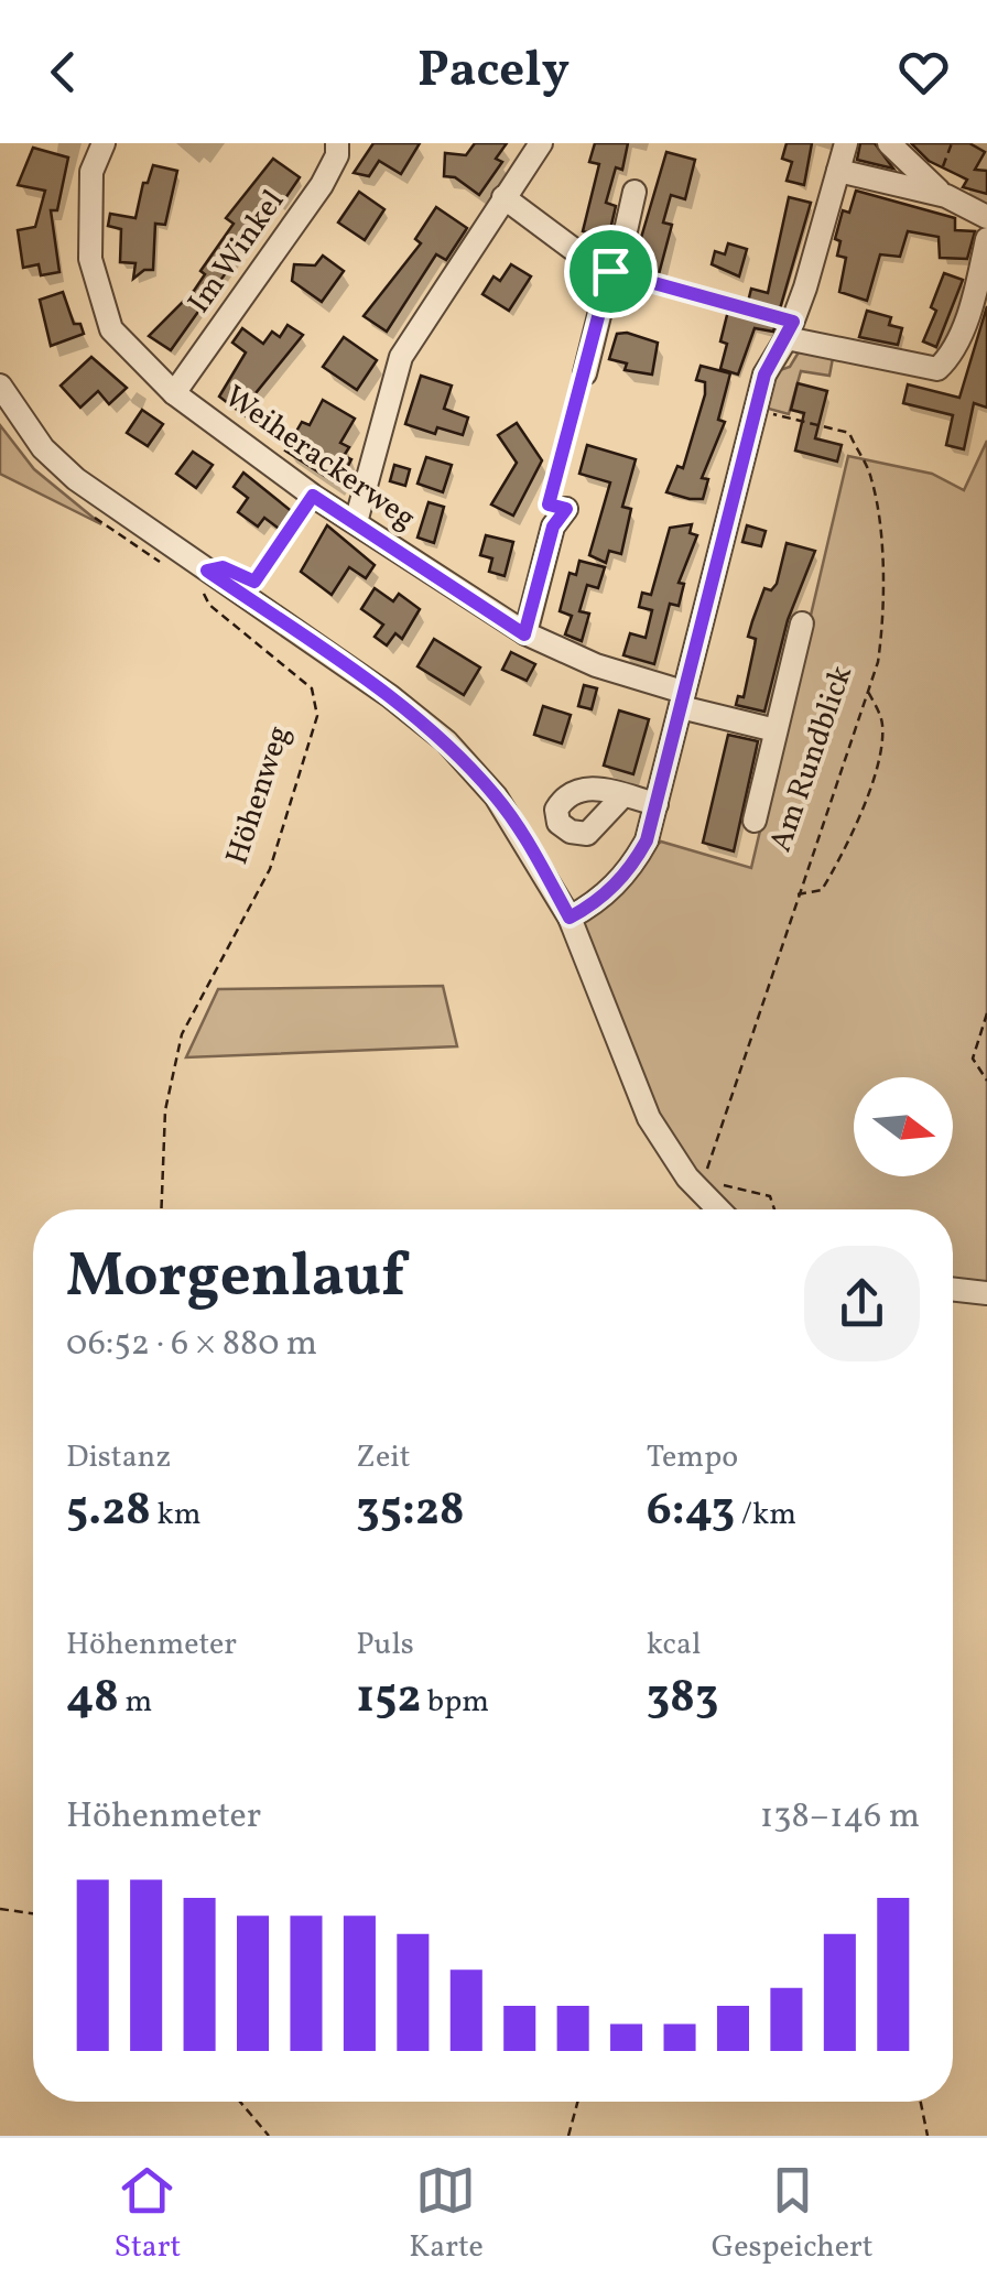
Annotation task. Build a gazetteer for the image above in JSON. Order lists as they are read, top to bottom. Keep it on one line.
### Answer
{"streets":{"street":["Im Winkel","Weiherackerweg"],"path":["Am Rundblick","Höhenweg"]},"crossings":[["Im Winkel","Weiherackerweg"]],"north":"right","page":{"header":"Pacely","heading":["Morgenlauf","06:52 · 6 × 880 m"],"stats":[["Distanz","5.28 km"],["Zeit","35:28"],["Tempo","6:43 /km"],["Höhenmeter","48 m"],["Puls","152 bpm"],["kcal","383"]],"chart":["Höhenmeter","138–146 m"],"tabs":["Start","Karte","Gespeichert"]}}
